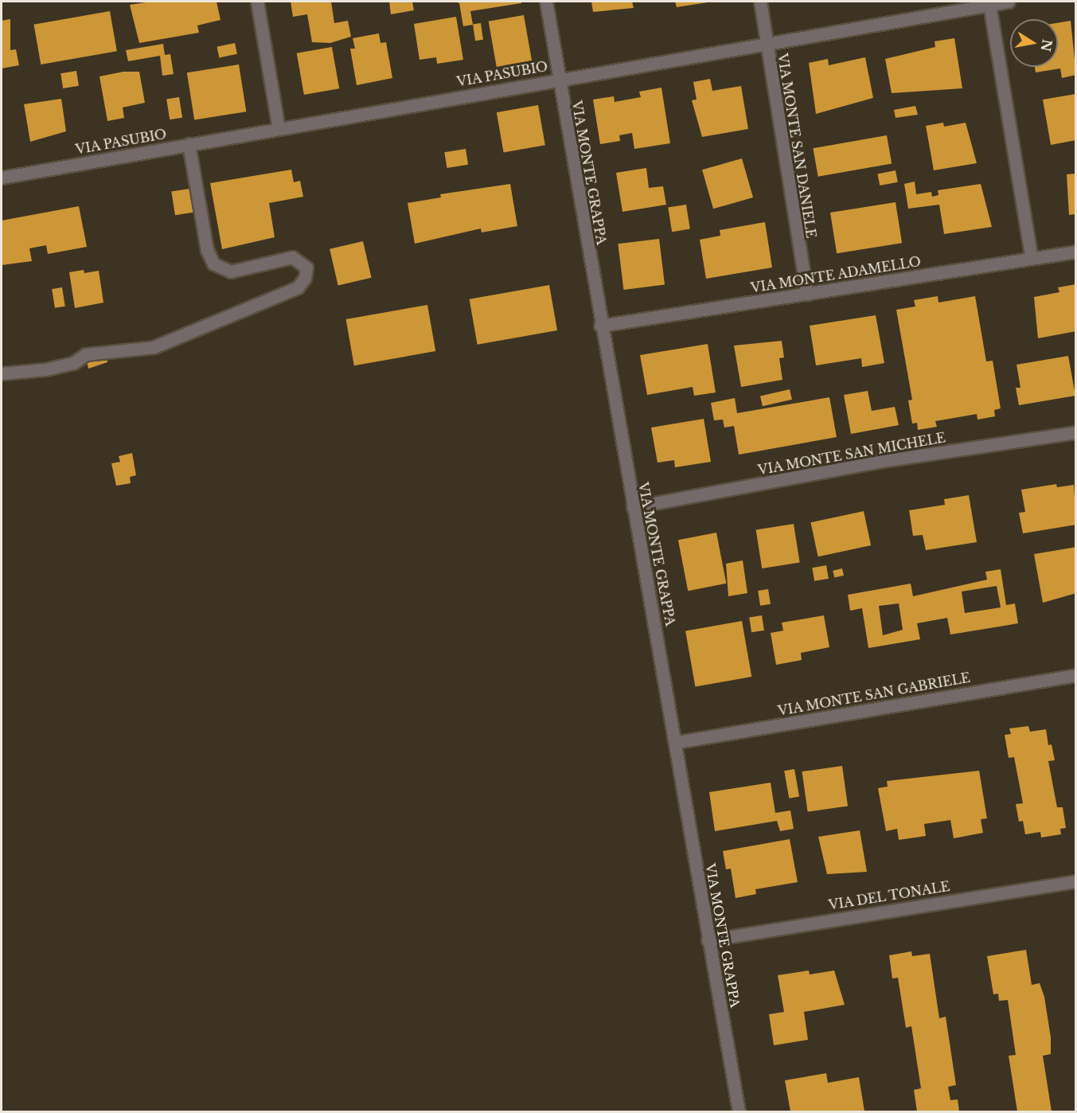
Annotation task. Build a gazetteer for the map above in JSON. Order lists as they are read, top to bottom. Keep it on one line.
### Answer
{"streets":{"street":["VIA PASUBIO","VIA MONTE SAN DANIELE","VIA MONTE GRAPPA","VIA MONTE ADAMELLO","VIA MONTE SAN MICHELE","VIA MONTE SAN GABRIELE","VIA DEL TONALE"]},"crossings":[["VIA PASUBIO","VIA MONTE SAN DANIELE"],["VIA PASUBIO","VIA MONTE GRAPPA"],["VIA MONTE SAN DANIELE","VIA MONTE ADAMELLO"],["VIA MONTE GRAPPA","VIA MONTE ADAMELLO"],["VIA MONTE GRAPPA","VIA MONTE SAN MICHELE"],["VIA MONTE GRAPPA","VIA MONTE SAN GABRIELE"],["VIA MONTE GRAPPA","VIA DEL TONALE"]],"north":"right"}
